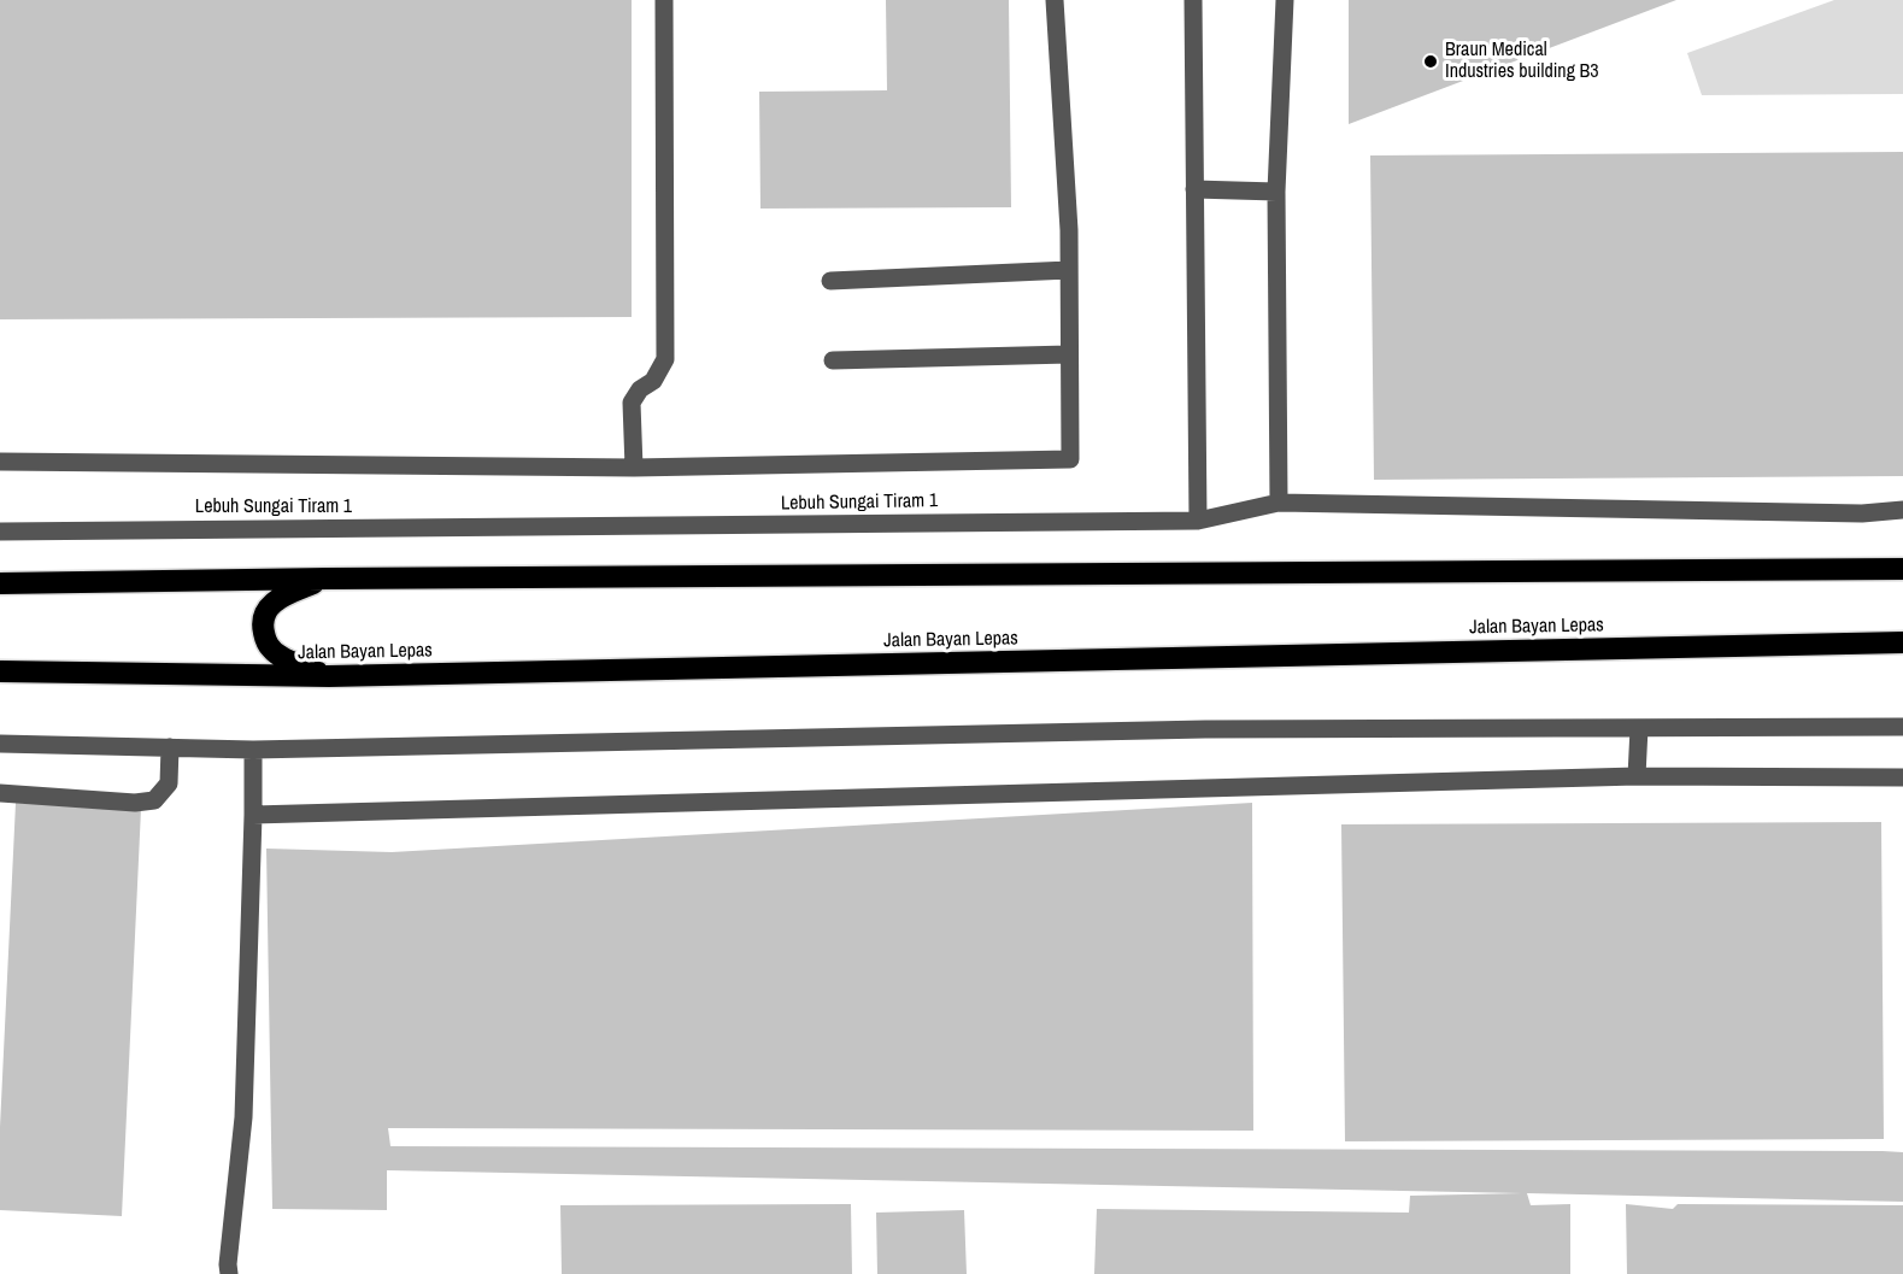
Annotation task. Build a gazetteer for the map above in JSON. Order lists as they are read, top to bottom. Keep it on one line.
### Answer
{"streets":{"highway":["Jalan Bayan Lepas"],"street":["Lebuh Sungai Tiram 1"]},"places":["Braun Medical Industries building B3"]}
